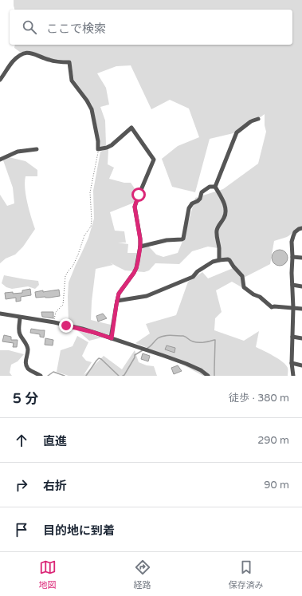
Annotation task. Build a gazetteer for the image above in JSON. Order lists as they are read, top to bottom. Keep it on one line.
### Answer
{"page":{"search":"ここで検索","heading":["5 分","徒歩 · 380 m"],"list":[["直進","290 m"],["右折","90 m"],"目的地に到着"],"nav":["地図","経路","保存済み"]}}
